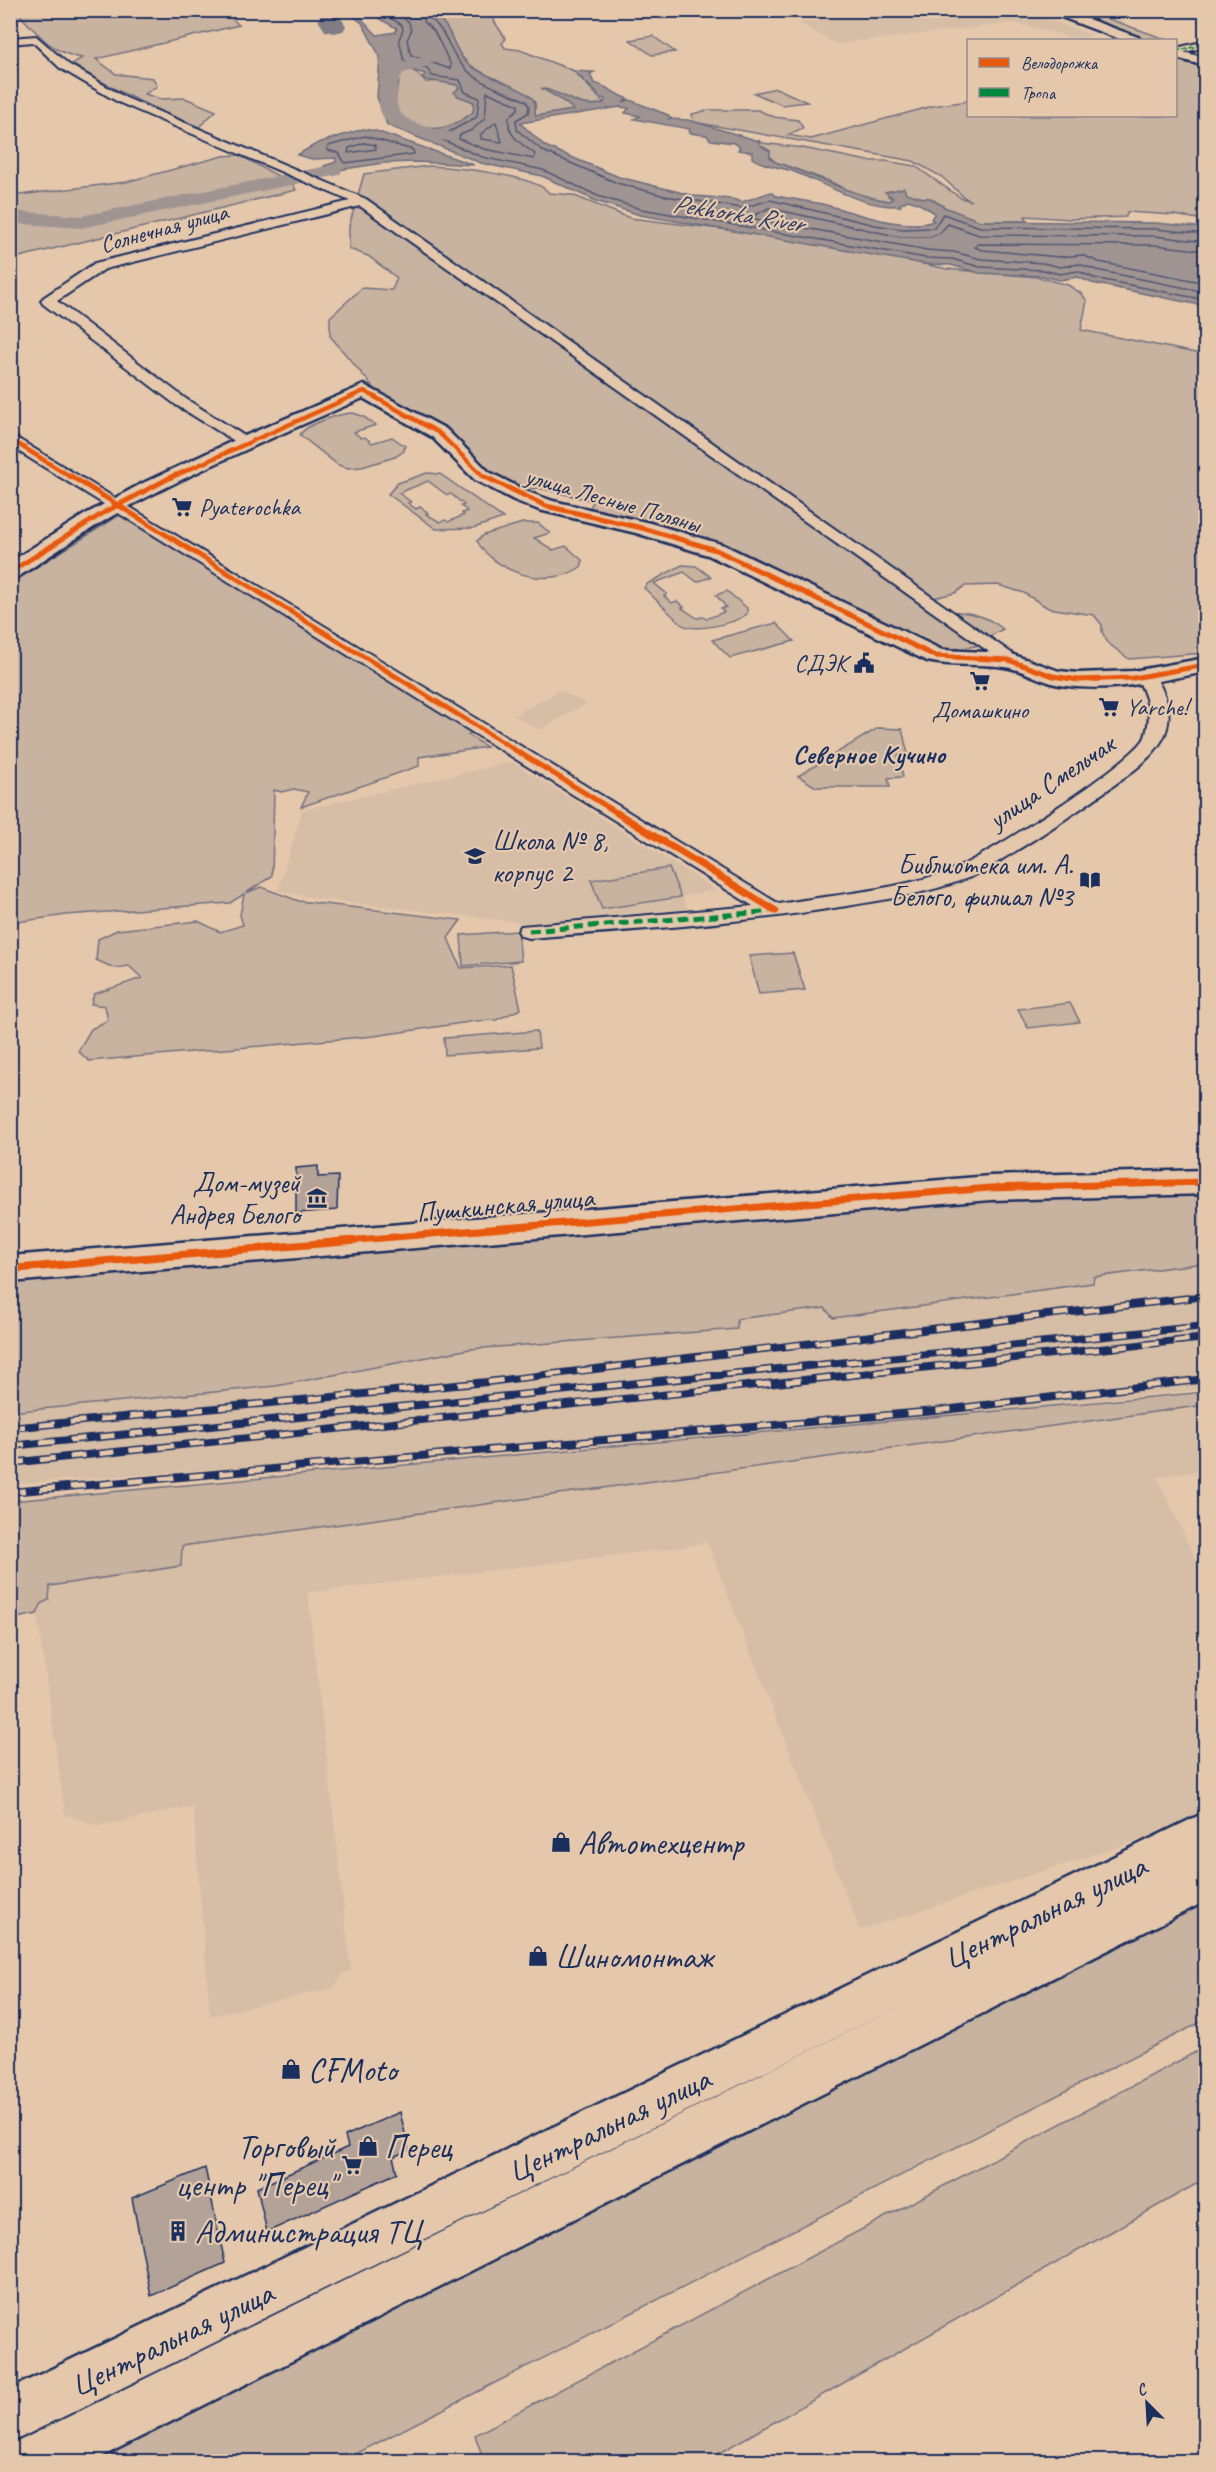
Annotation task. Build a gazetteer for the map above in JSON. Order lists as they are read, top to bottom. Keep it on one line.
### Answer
{"streets":{"street":["Солнечная улица","улица Лесные Поляны","улица Смельчак","Пушкинская улица","Центральная улица"]},"crossings":[["Солнечная улица","улица Лесные Поляны"],["улица Лесные Поляны","улица Смельчак"]],"districts":["Северное Кучино"],"water":["Pekhorka River"],"places":{"supermarket":["Pyaterochka","Домашкино","Yarche!","Торговый центр \"Перец\""],"public building":["СДЭК"],"school or university":["Школа № 8, корпус 2"],"library":["Библиотека им. А. Белого, филиал №3"],"museum":["Дом-музей Андрея Белого"],"shop":["Автотехцентр","Шиномонтаж","CFMoto","Перец"],"building":["Администрация ТЦ"]},"legend":["Велодорожка","Тропа"],"north":"top left"}
